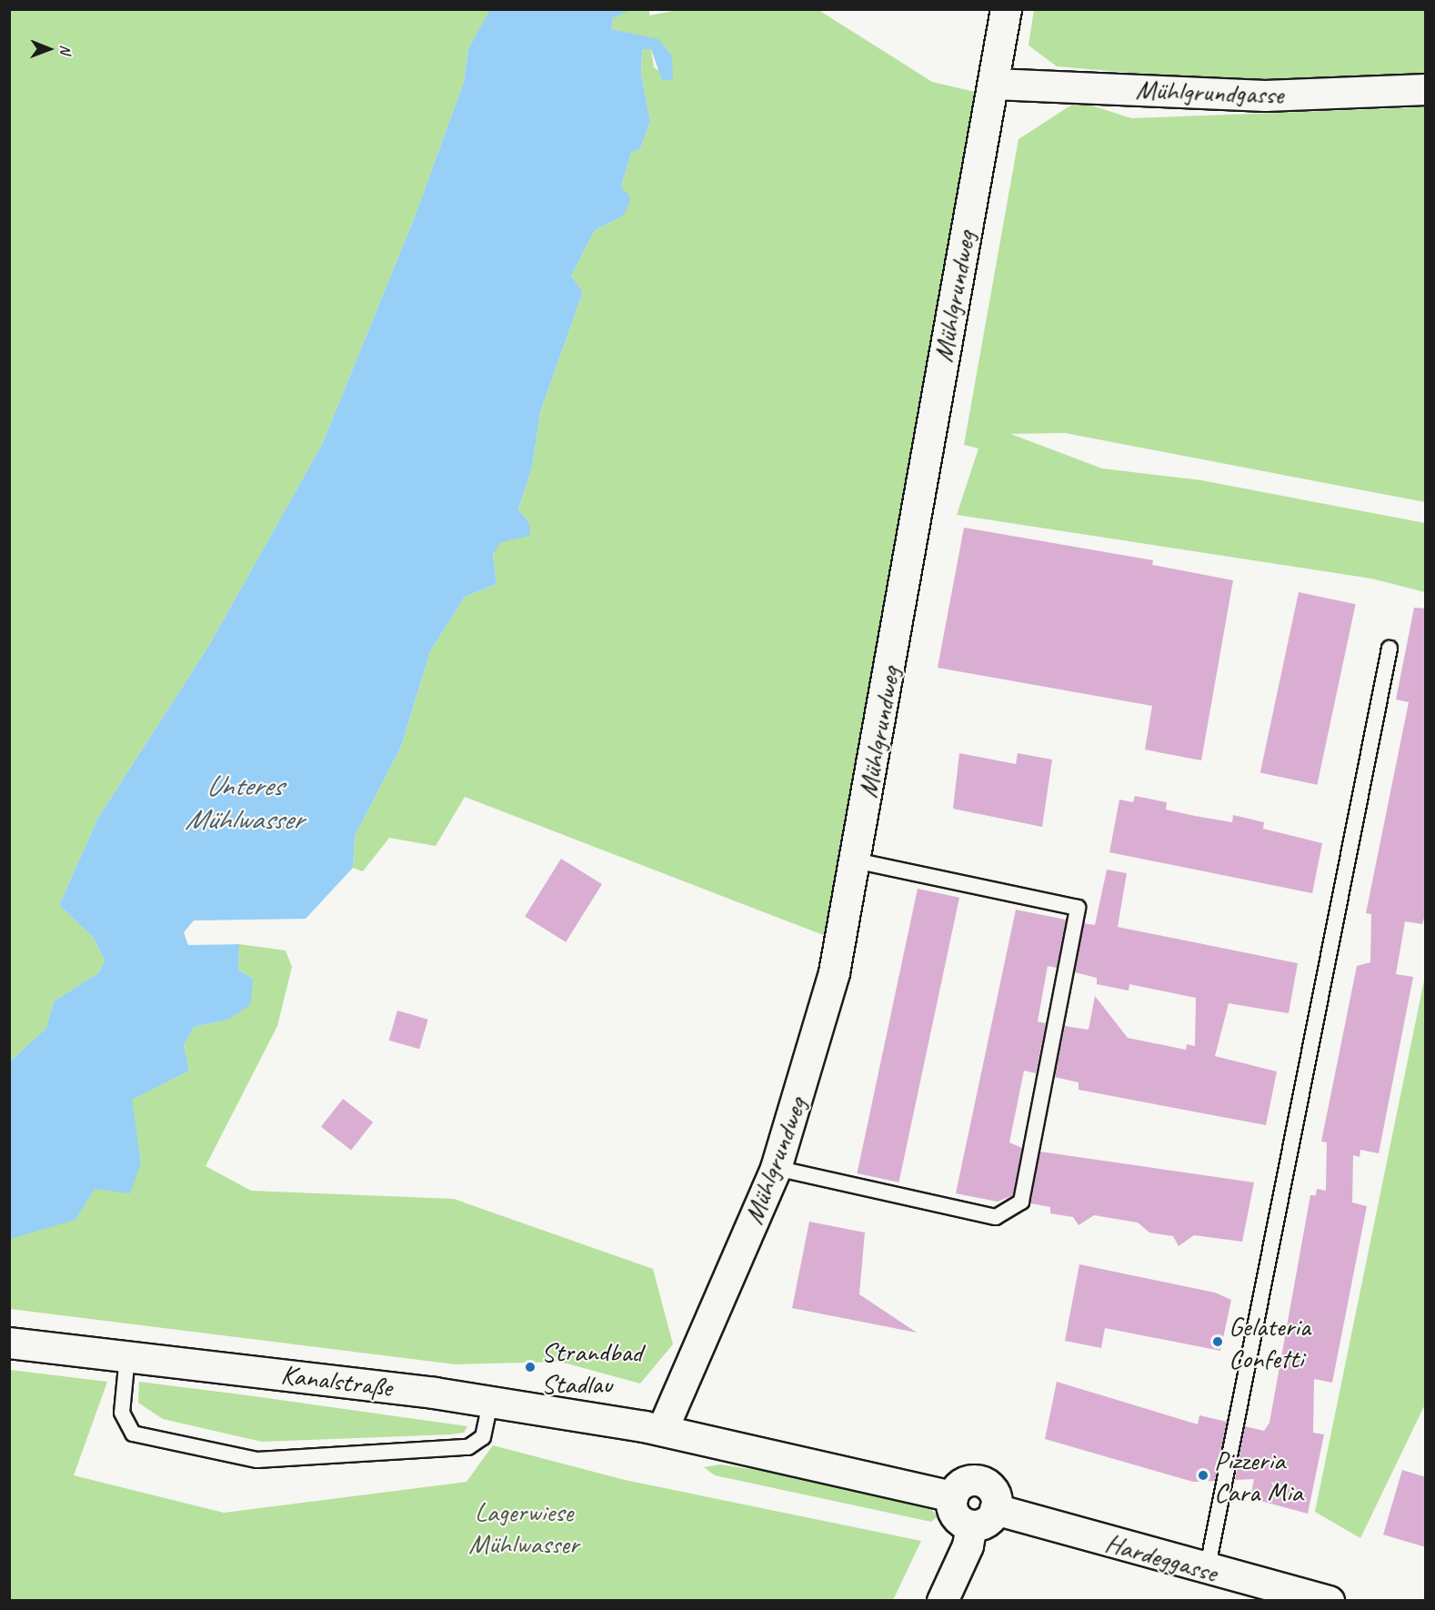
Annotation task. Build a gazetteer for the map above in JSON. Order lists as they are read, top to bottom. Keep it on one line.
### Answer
{"streets":{"street":["Mühlgrundgasse","Mühlgrundweg","Kanalstraße","Hardeggasse"]},"crossings":[["Mühlgrundgasse","Mühlgrundweg"],["Mühlgrundweg","Kanalstraße"]],"water":["Unteres Mühlwasser"],"parks":["Lagerwiese Mühlwasser"],"places":["Gelateria Confetti","Strandbad Stadlau","Pizzeria Cara Mia"],"north":"right"}
